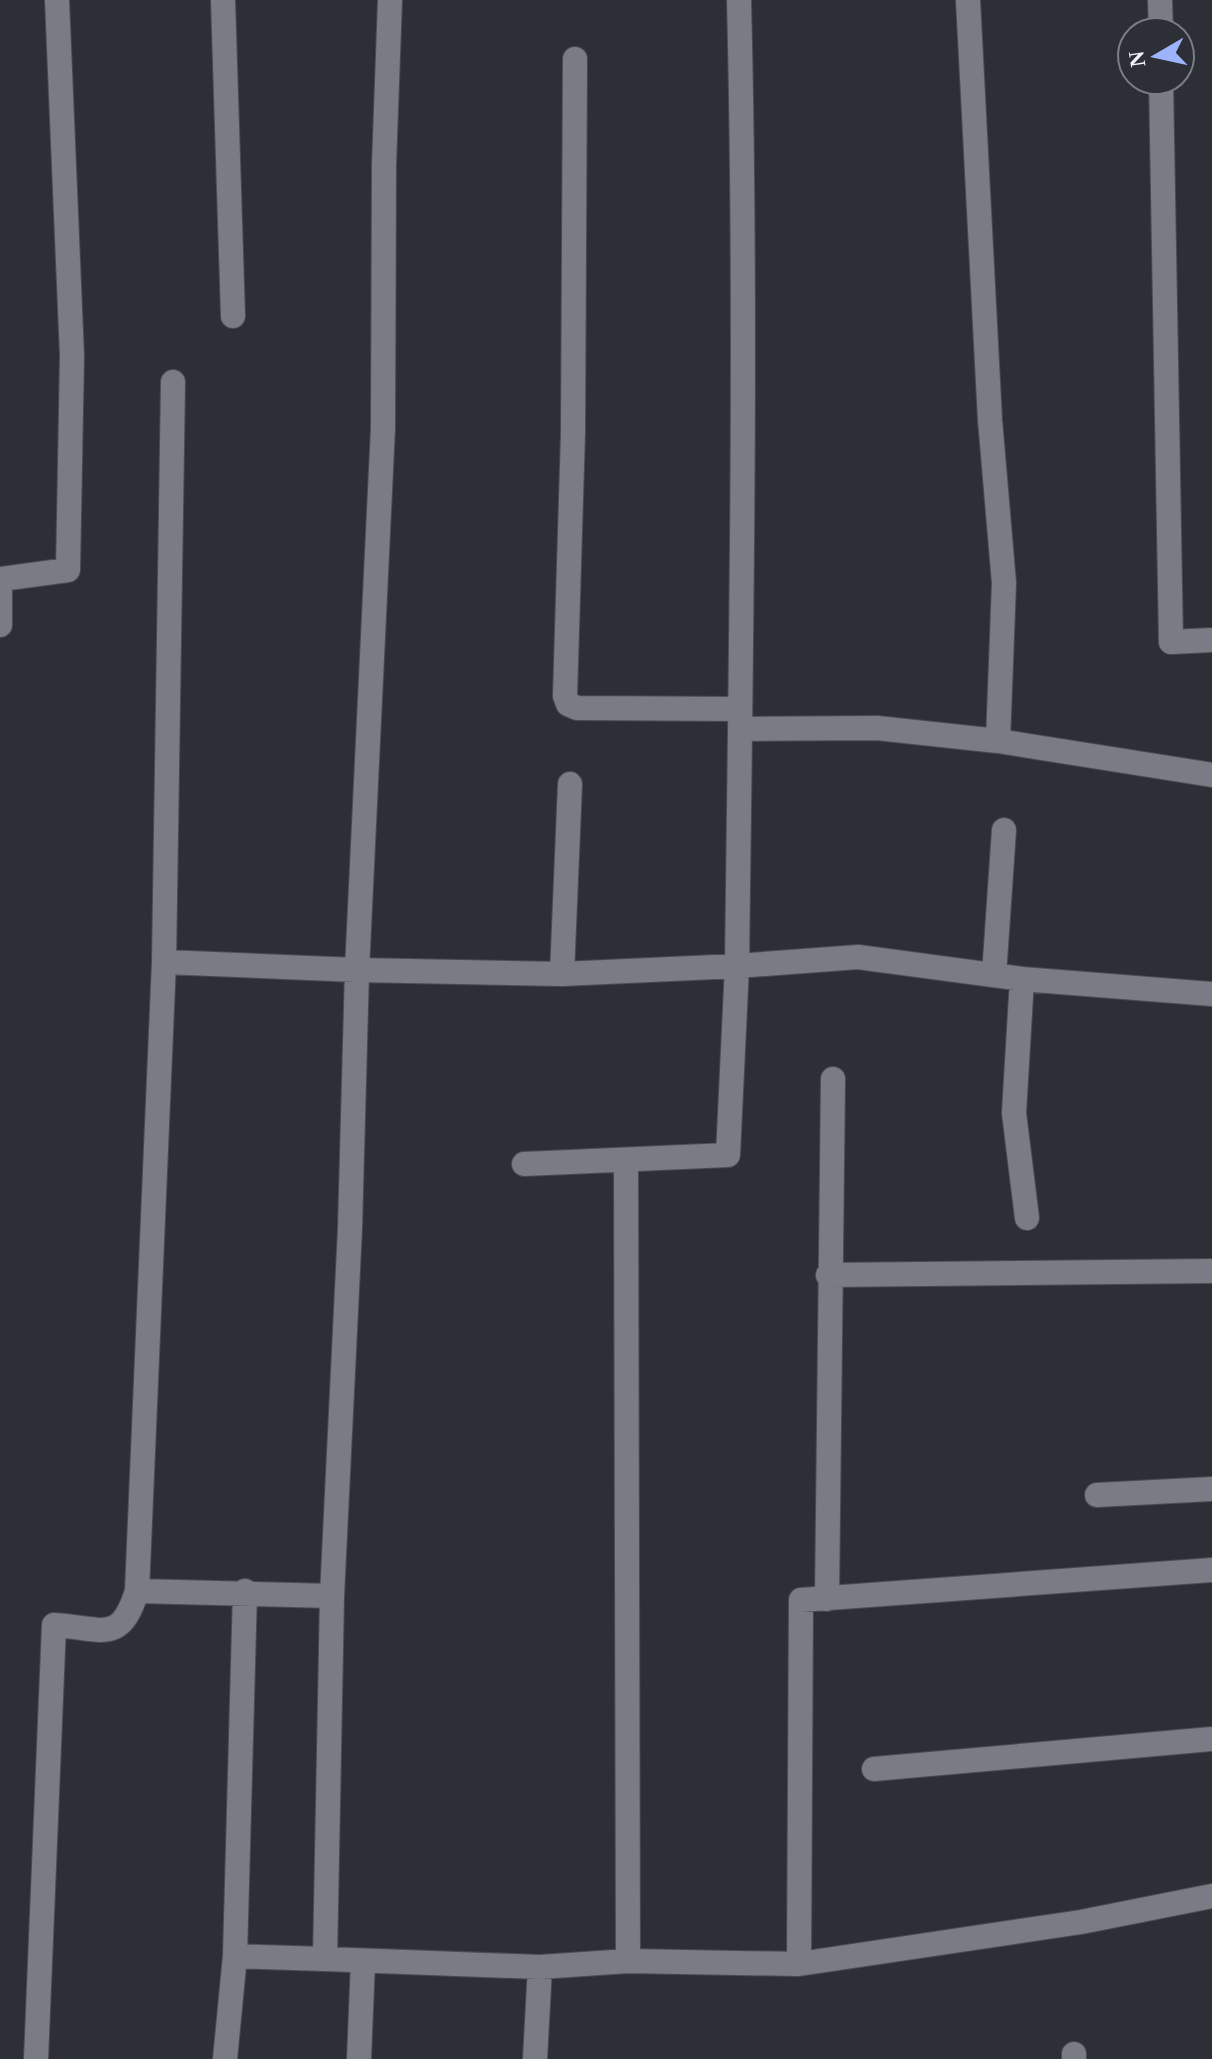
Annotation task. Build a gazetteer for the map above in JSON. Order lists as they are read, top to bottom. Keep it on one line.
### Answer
{"north":"left"}
